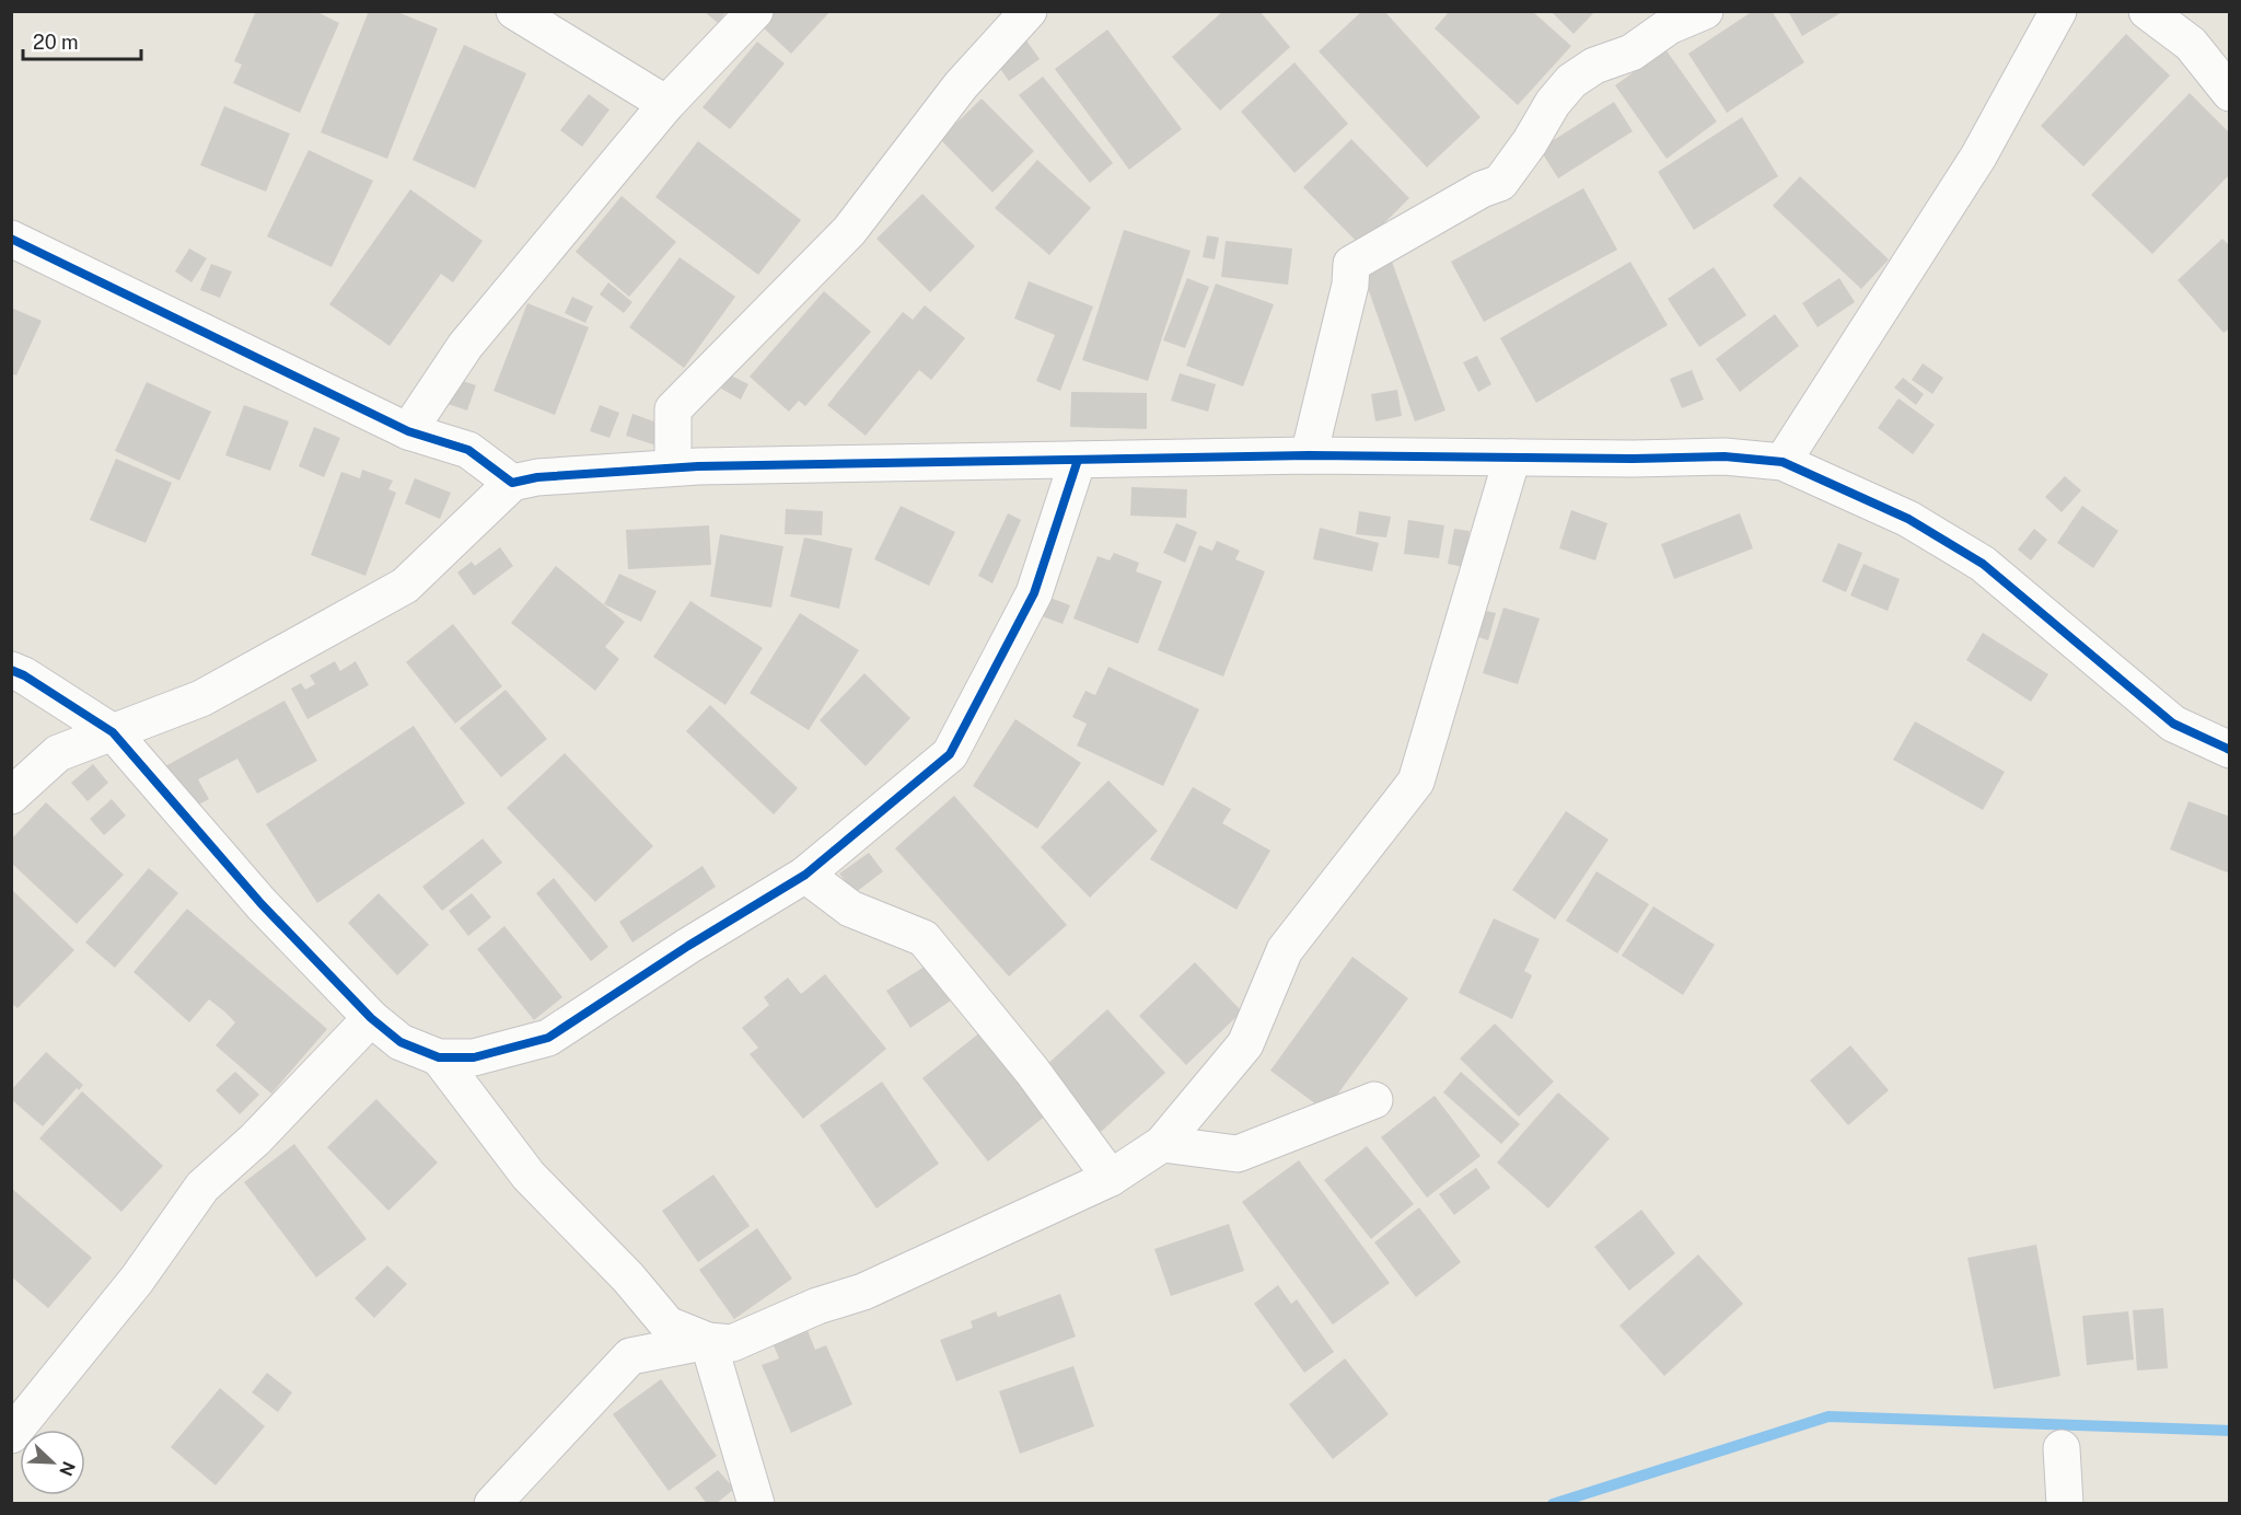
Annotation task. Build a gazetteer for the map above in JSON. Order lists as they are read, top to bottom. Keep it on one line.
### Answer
{"scale_bar":"20 m","north":"bottom right"}
